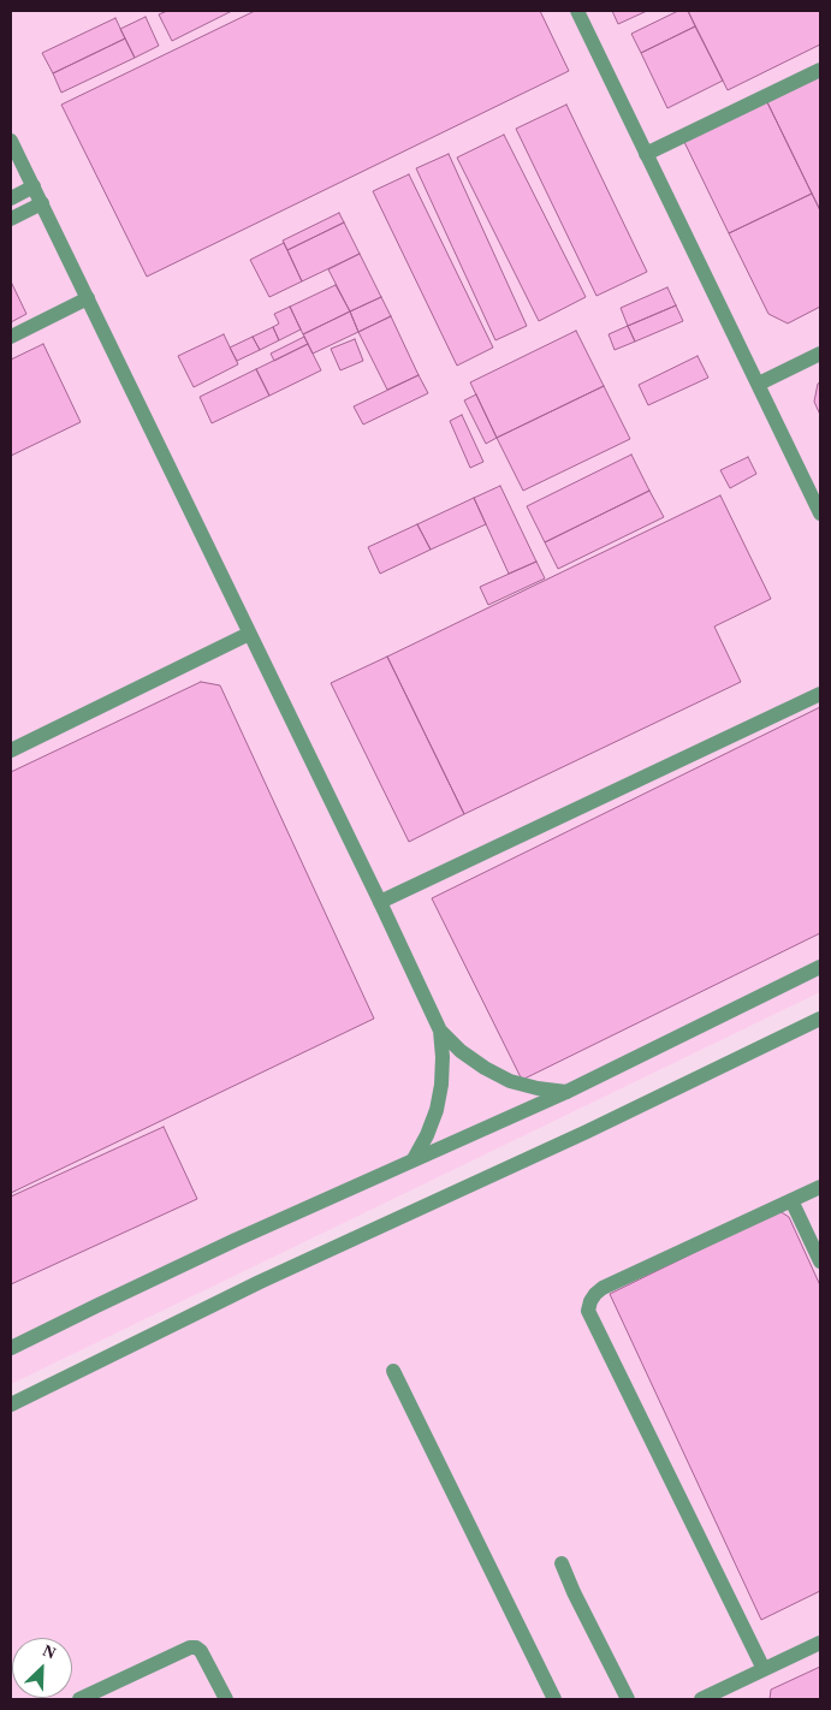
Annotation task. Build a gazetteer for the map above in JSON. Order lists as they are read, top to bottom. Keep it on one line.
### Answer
{"north":"top right"}
